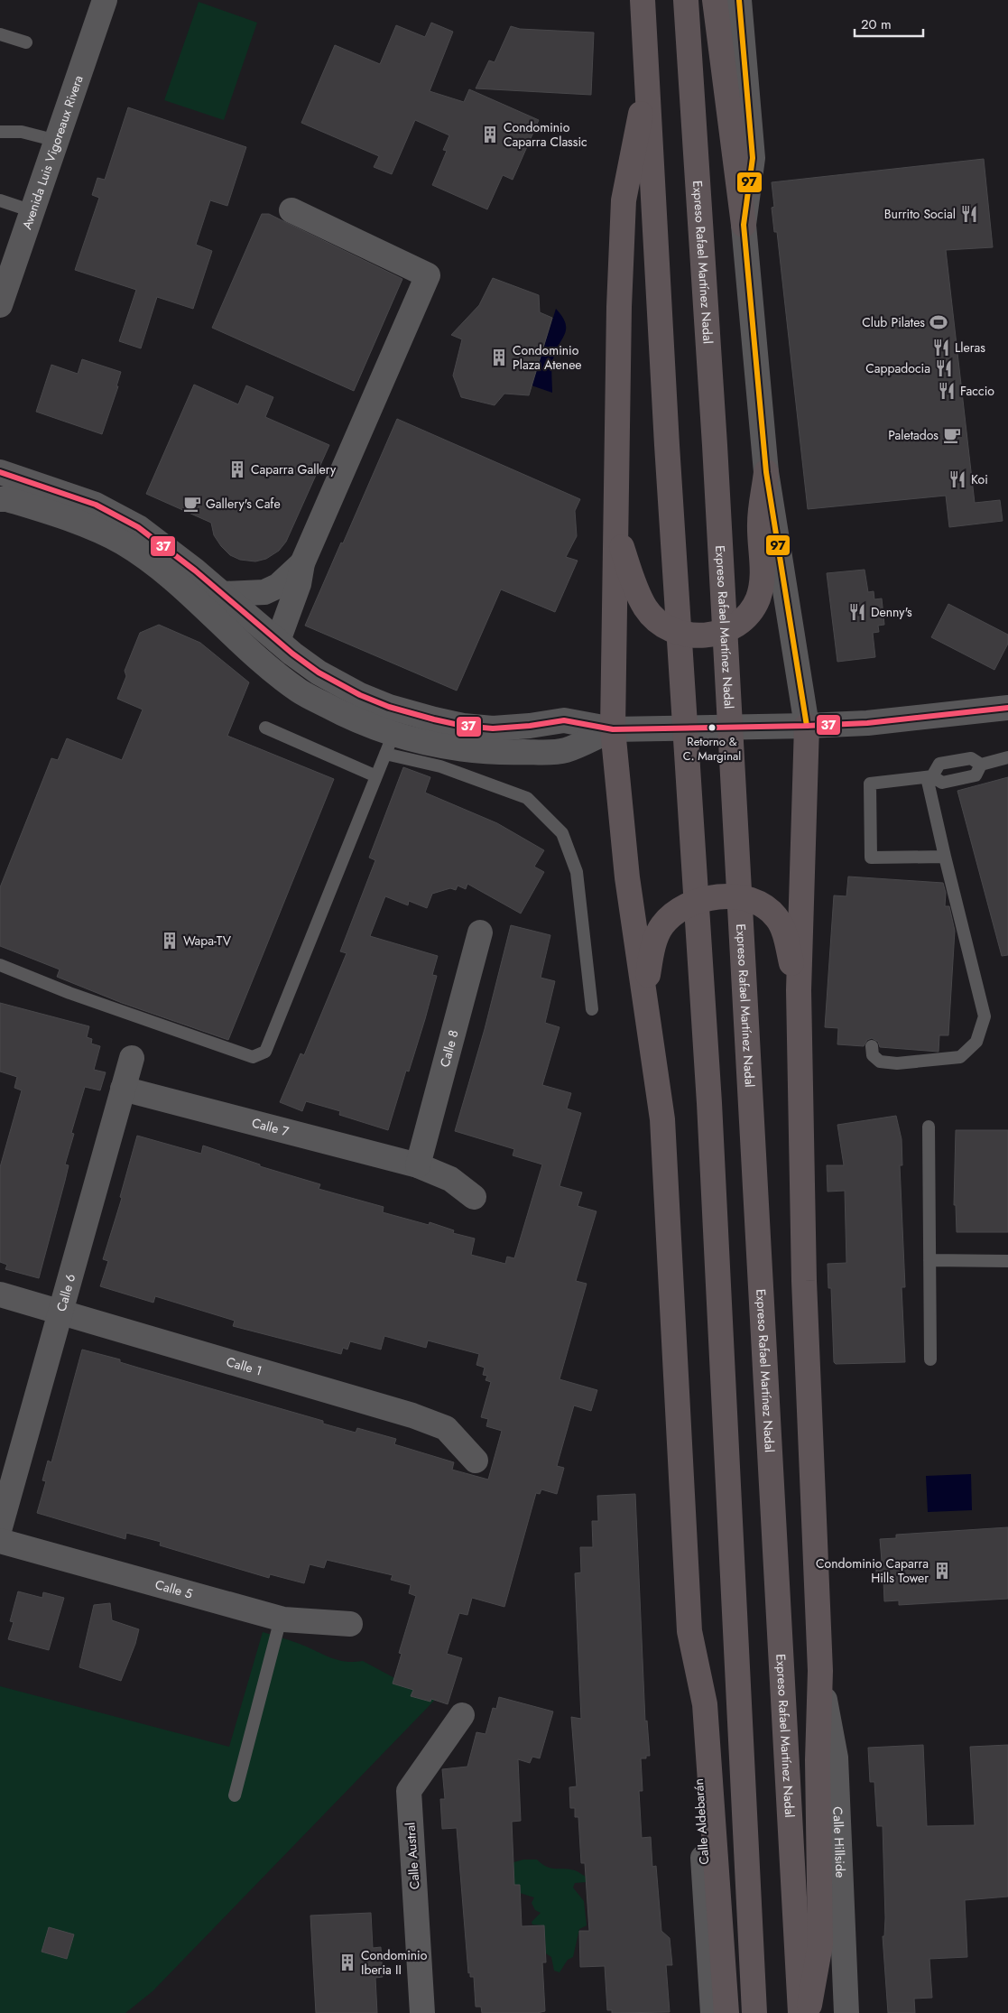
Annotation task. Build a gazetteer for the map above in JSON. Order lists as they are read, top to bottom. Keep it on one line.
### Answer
{"streets":{"highway":["Expreso Rafael Martínez Nadal"],"street":["Avenida Luis Vigoreaux Rivera","Calle 8","Calle 7","Calle 6","Calle 1","Calle 5","Calle Aldebarán","Calle Hillside","Calle Austral"]},"crossings":[["Calle 8","Calle 7"],["Calle 7","Calle 6"],["Calle 6","Calle 1"]],"places":{"building":["Condominio Caparra Classic","Condominio Plaza Atenee","Caparra Gallery","Wapa-TV","Condominio Caparra Hills Tower","Condominio Iberia II"],"restaurant":["Burrito Social","Lleras","Cappadocia","Faccio","Koi","Denny's"],"sports":["Club Pilates"],"cafe":["Paletados","Gallery's Cafe"],"other":["Retorno & C. Marginal"]},"lines":["transit line 97","transit line 37"],"scale_bar":"20 m"}
